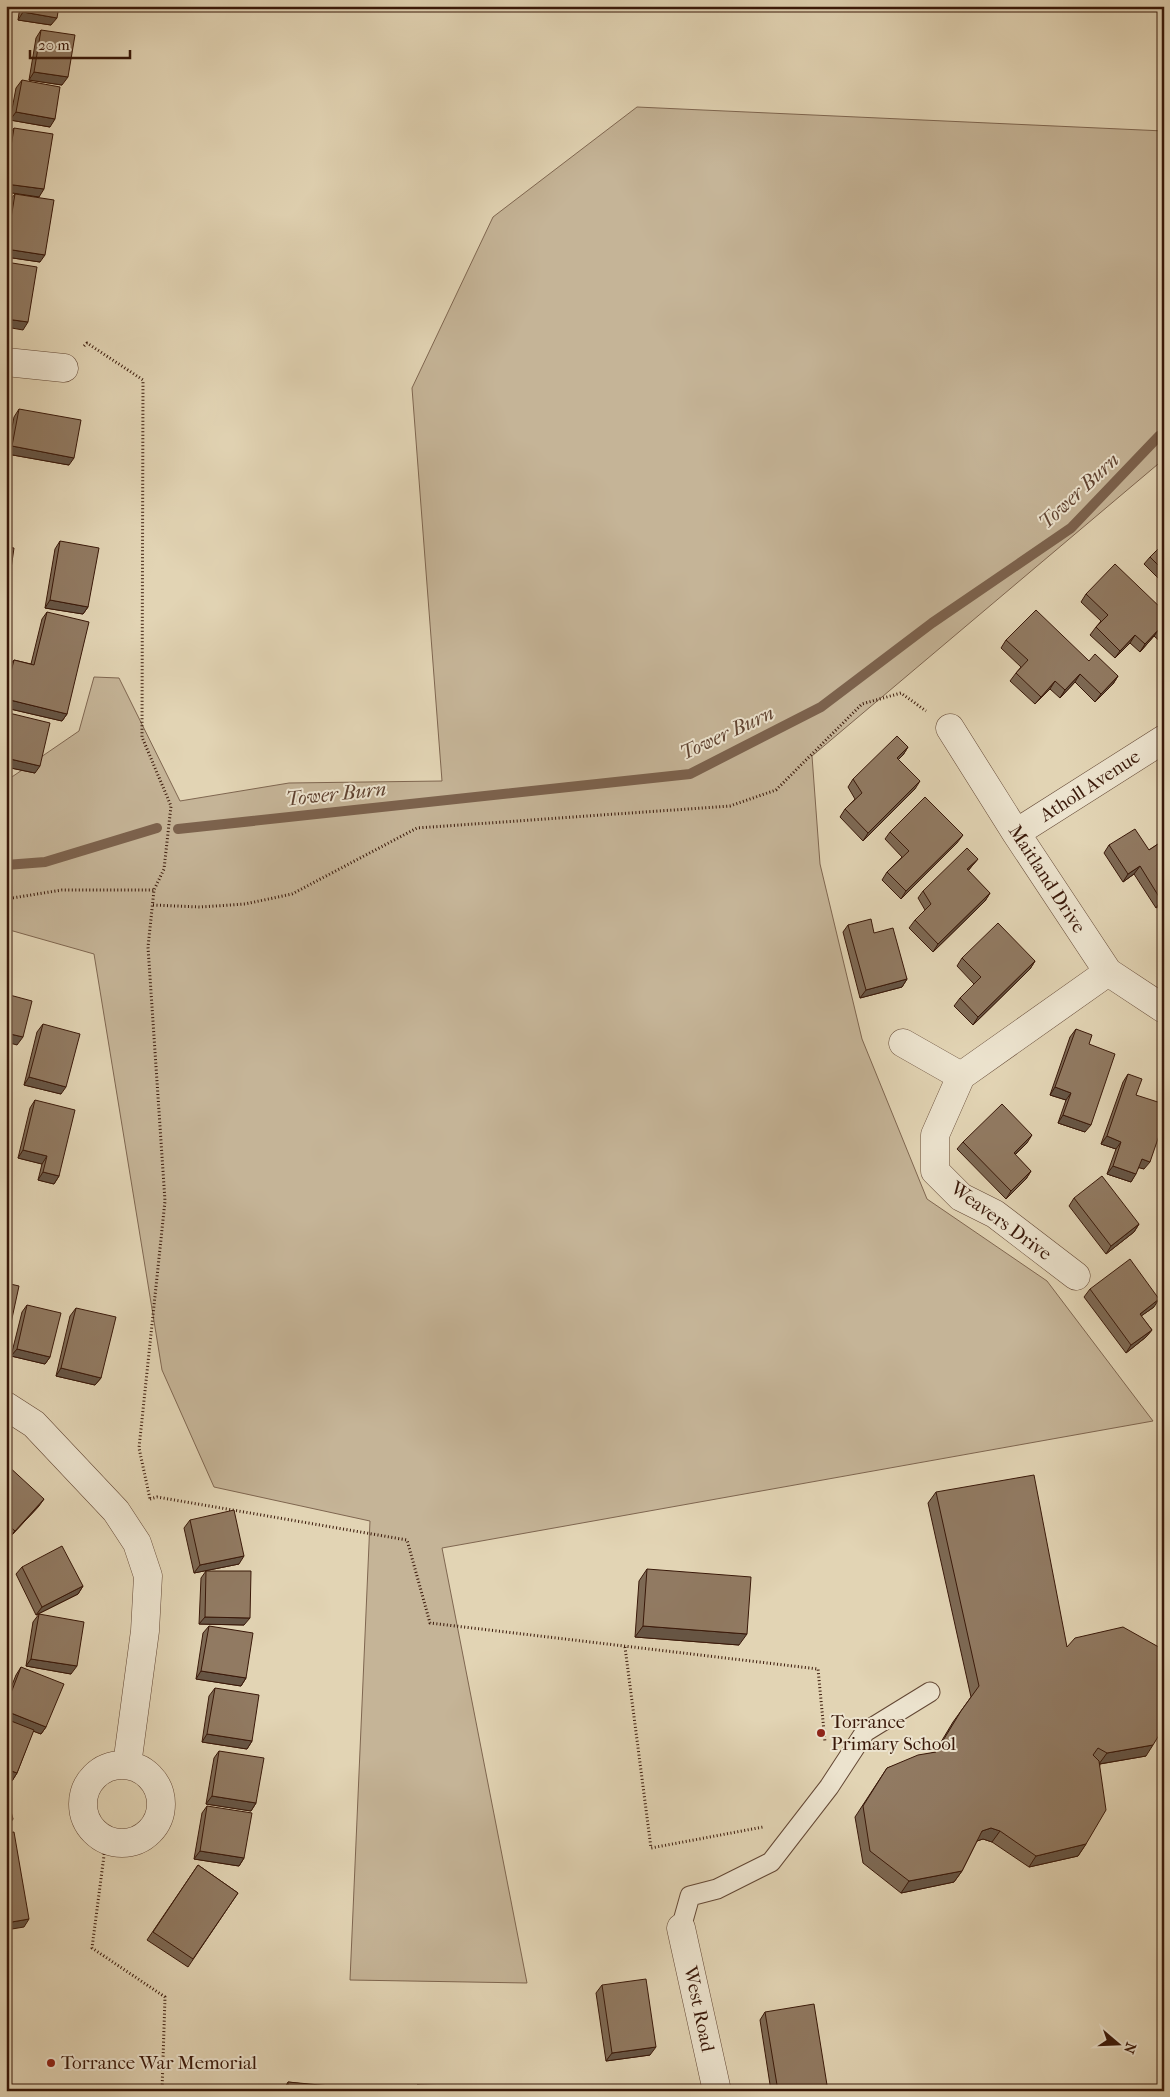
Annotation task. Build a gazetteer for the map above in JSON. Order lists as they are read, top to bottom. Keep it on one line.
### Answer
{"streets":{"street":["Atholl Avenue","Maitland Drive","Weavers Drive","West Road"]},"crossings":[["Atholl Avenue","Maitland Drive"]],"water":["Tower Burn"],"places":["Torrance Primary School","Torrance War Memorial"],"scale_bar":"20 m","north":"right"}
